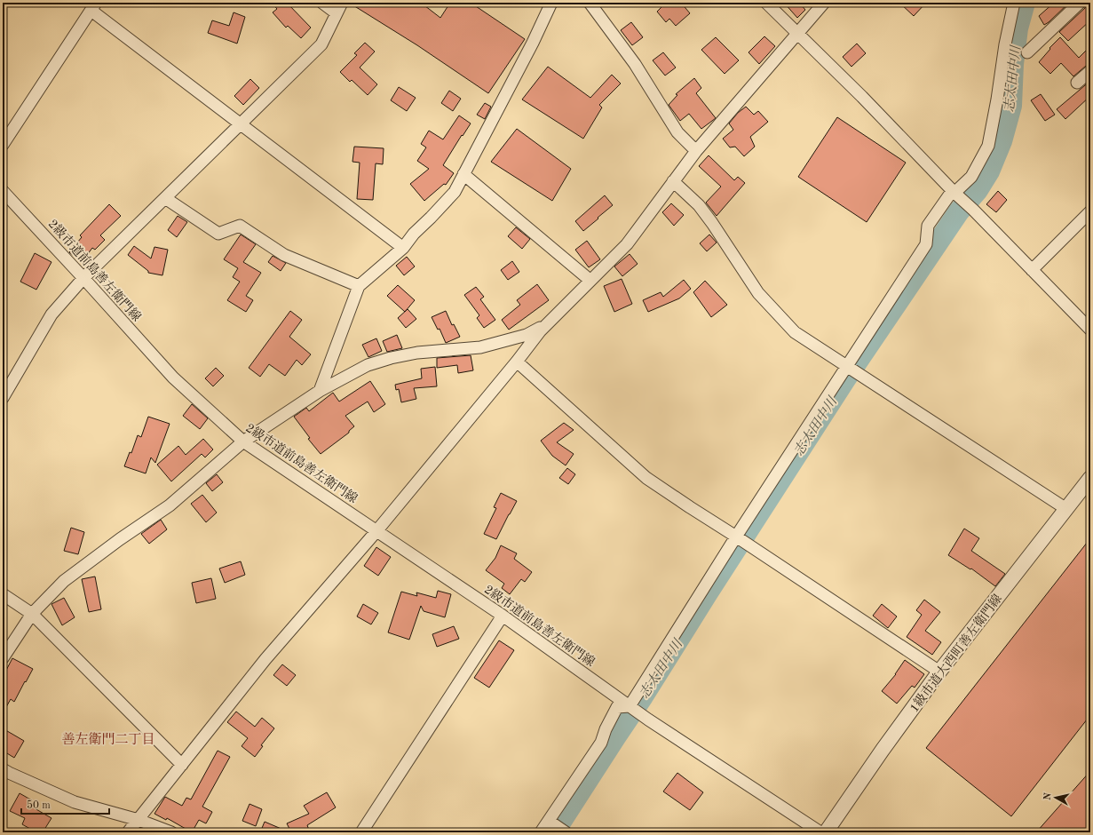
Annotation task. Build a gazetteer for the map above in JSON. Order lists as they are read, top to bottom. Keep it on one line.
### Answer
{"streets":{"street":["2級市道前島善左衛門線","1級市道大西町善左衛門線"]},"districts":["善左衛門二丁目"],"water":["志太田中川"],"scale_bar":"50 m","north":"left"}
